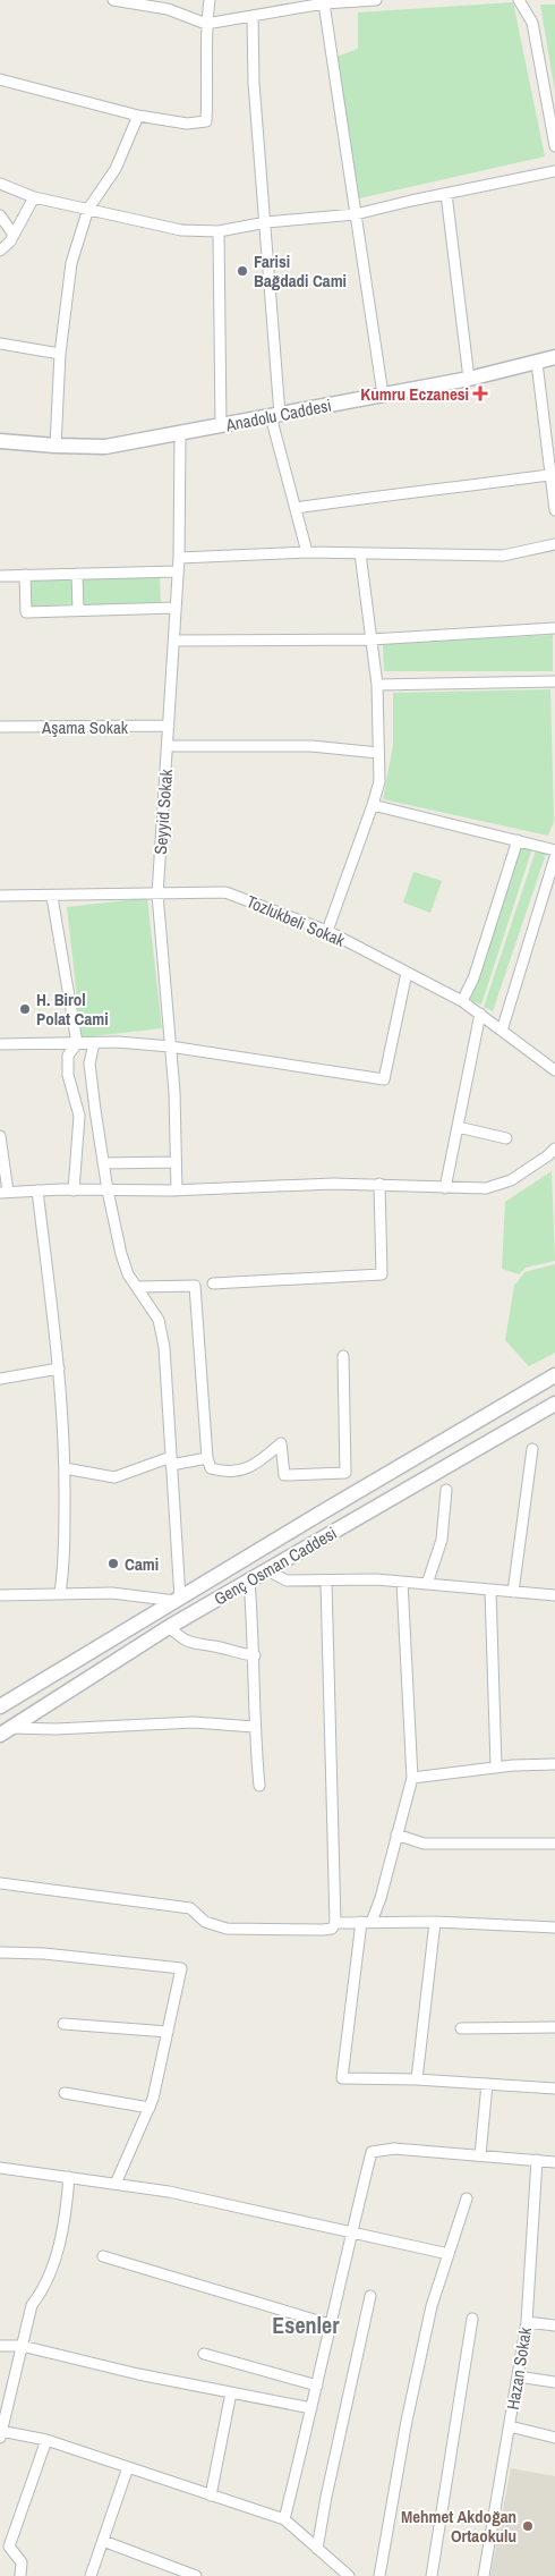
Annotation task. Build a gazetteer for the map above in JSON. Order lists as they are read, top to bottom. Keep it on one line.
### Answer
{"streets":{"main road":["Anadolu Caddesi","Genç Osman Caddesi"],"street":["Aşama Sokak","Seyyid Sokak","Tozlukbeli Sokak","Hazan Sokak"]},"crossings":[["Anadolu Caddesi","Seyyid Sokak"],["Aşama Sokak","Seyyid Sokak"],["Seyyid Sokak","Tozlukbeli Sokak"]],"districts":["Esenler"],"places":{"other":["Farisi Bağdadi Cami","H. Birol Polat Cami","Cami","Mehmet Akdoğan Ortaokulu"],"health":["Kumru Eczanesi"]}}
